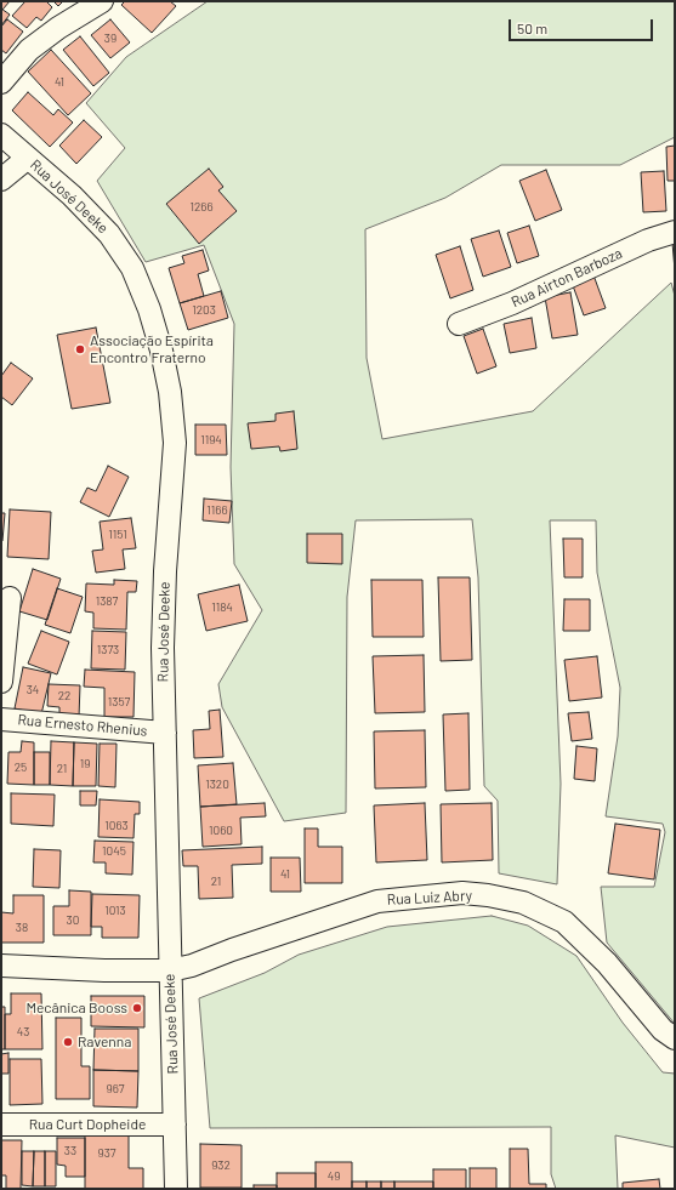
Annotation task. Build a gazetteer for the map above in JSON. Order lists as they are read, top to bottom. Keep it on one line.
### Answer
{"streets":{"street":["Rua José Deeke","Rua Airton Barboza","Rua Ernesto Rhenius","Rua Luiz Abry","Rua Curt Dopheide"]},"crossings":[["Rua José Deeke","Rua Ernesto Rhenius"],["Rua José Deeke","Rua Luiz Abry"],["Rua José Deeke","Rua Curt Dopheide"]],"places":["Associação Espírita Encontro Fraterno","Mecânica Booss","Ravenna"],"house_numbers":["39","41","1266","1203","1194","1166","1151","1387","1184","1373","34","22","1357","19","25","21","1320","1063","1060","1045","41","21","1013","30","38","43","967","33","937","932","49"],"scale_bar":"50 m"}
